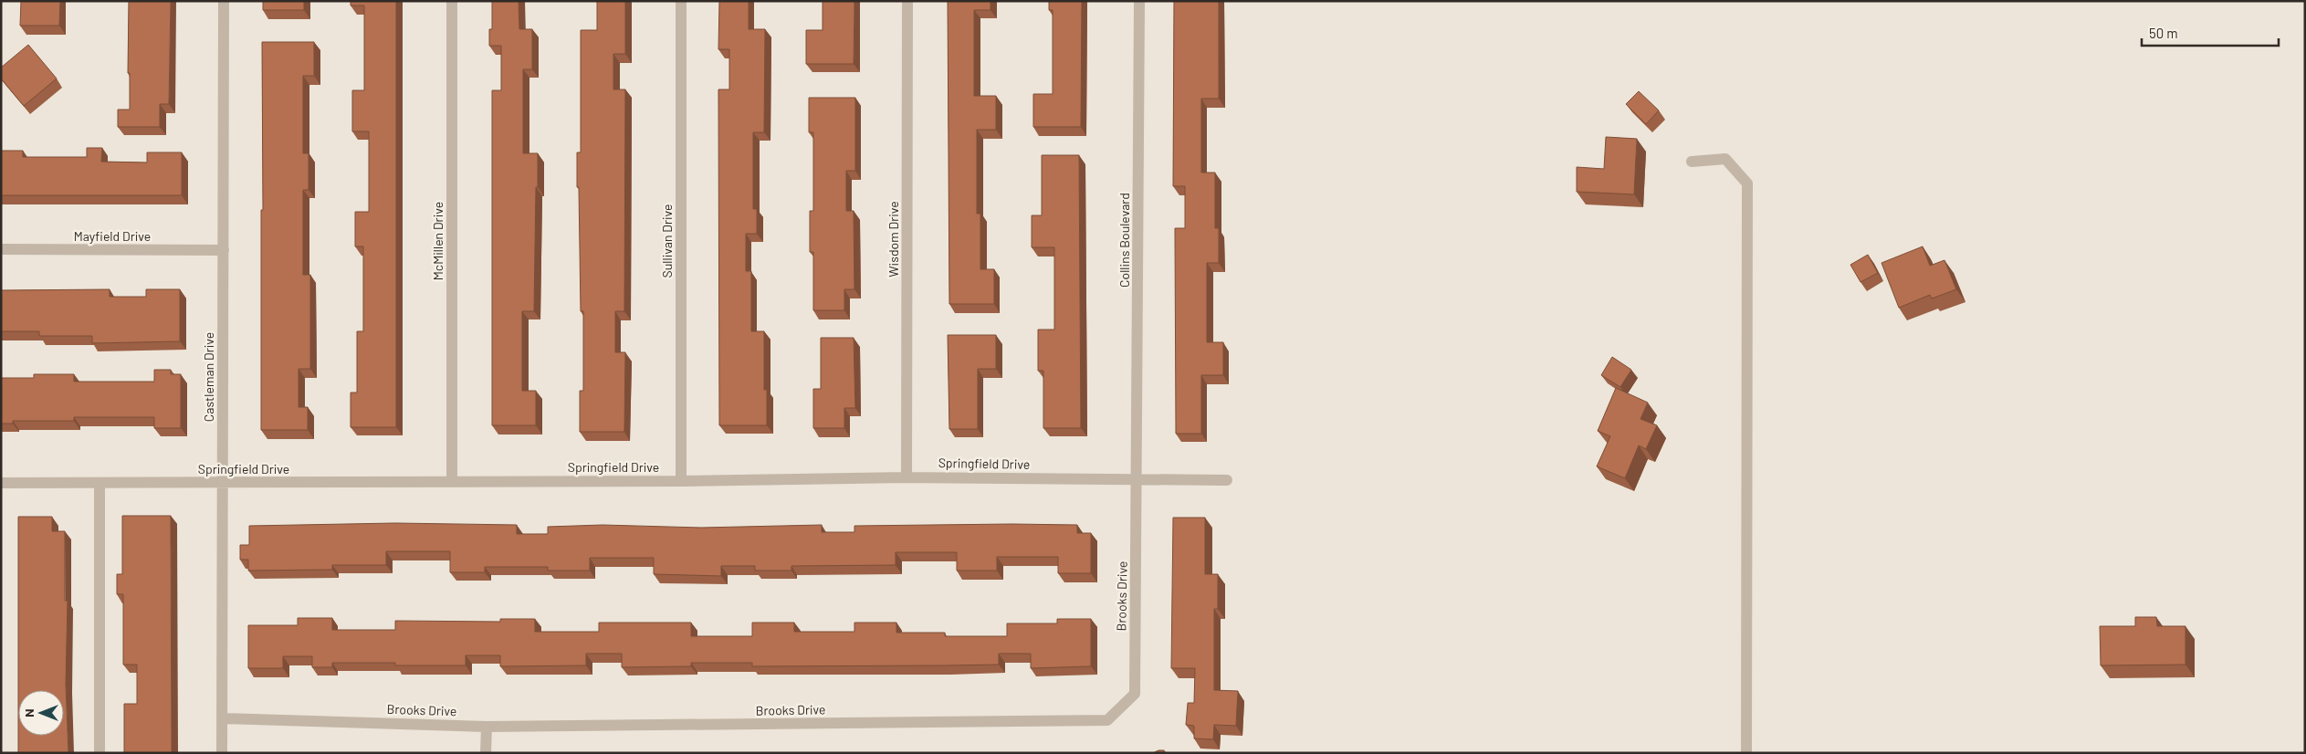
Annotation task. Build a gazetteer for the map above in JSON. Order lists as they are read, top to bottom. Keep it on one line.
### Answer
{"streets":{"street":["Mayfield Drive","Wisdom Drive","Collins Boulevard","McMillen Drive","Sullivan Drive","Castleman Drive","Springfield Drive","Brooks Drive"]},"crossings":[["Mayfield Drive","Castleman Drive"],["Wisdom Drive","Springfield Drive"],["Collins Boulevard","Springfield Drive"],["Collins Boulevard","Brooks Drive"],["McMillen Drive","Springfield Drive"],["Sullivan Drive","Springfield Drive"],["Castleman Drive","Springfield Drive"],["Castleman Drive","Brooks Drive"],["Springfield Drive","Brooks Drive"]],"scale_bar":"50 m","north":"left"}
